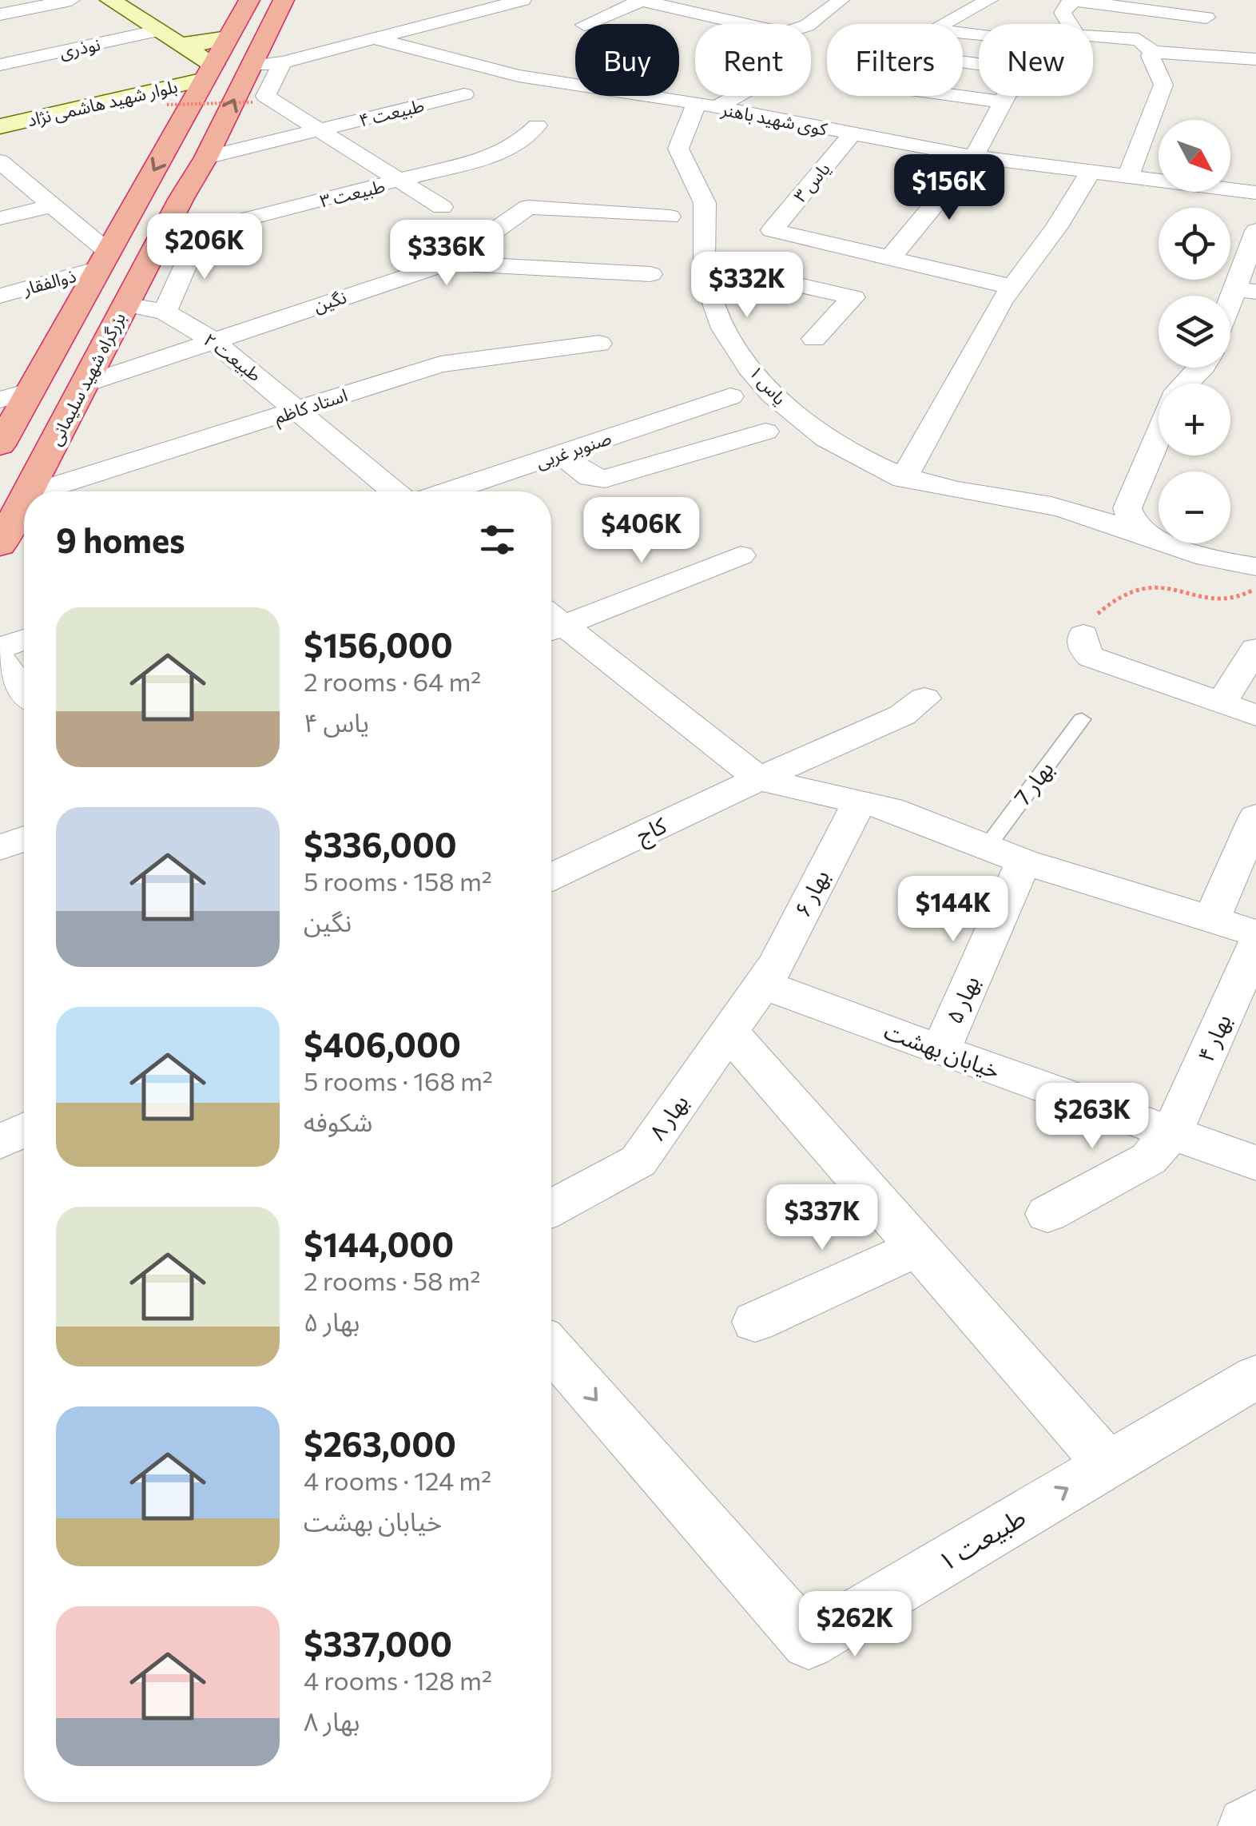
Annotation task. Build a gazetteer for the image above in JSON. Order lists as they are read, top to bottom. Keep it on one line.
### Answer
{"streets":{"highway":["بزرگراه شهید سلیمانی"],"main road":["بلوار شهید هاشمی نژاد"],"street":["نوذری","طبیعت ۴","کوی شهید باهنر","یاس ۳","طبیعت ٣","ذوالفقار","نگین","طبیعت ۲","یاس ۱","استاد کاظم","صنوبر غربی","کاج","بهار ۶","بهار ۵","بهار ۴","خیابان بهشت","بهار ۸","طبیعت ۱"],"lane":["بهار 7"]},"crossings":[["بلوار شهید هاشمی نژاد","بزرگراه شهید سلیمانی"],["طبیعت ۴","کوی شهید باهنر"],["طبیعت ۴","طبیعت ٣"],["طبیعت ۴","بزرگراه شهید سلیمانی"],["کوی شهید باهنر","یاس ۳"],["کوی شهید باهنر","بزرگراه شهید سلیمانی"],["کوی شهید باهنر","یاس ۱"],["طبیعت ٣","بزرگراه شهید سلیمانی"],["ذوالفقار","بزرگراه شهید سلیمانی"],["نگین","طبیعت ۲"],["نگین","بزرگراه شهید سلیمانی"],["طبیعت ۲","استاد کاظم"],["بهار ۶","خیابان بهشت"],["بهار ۶","بهار ۸"],["بهار ۵","خیابان بهشت"],["بهار ۴","خیابان بهشت"],["خیابان بهشت","بهار ۸"]],"north":"bottom right","page":{"chip":["Buy","Rent","Filters","New"],"map_buttons":["+","−"],"price":["$156K","$206K","$336K","$332K","$406K","$144K","$263K","$337K","$262K"],"heading":"9 homes","list":[{"name":"$156,000","note":"2 rooms · 64 m² · یاس ۴"},{"name":"$336,000","note":"5 rooms · 158 m² · نگین"},{"name":"$406,000","note":"5 rooms · 168 m² · شکوفه"},{"name":"$144,000","note":"2 rooms · 58 m² · بهار ۵"},{"name":"$263,000","note":"4 rooms · 124 m² · خیابان بهشت"},{"name":"$337,000","note":"4 rooms · 128 m² · بهار ۸"}]}}
